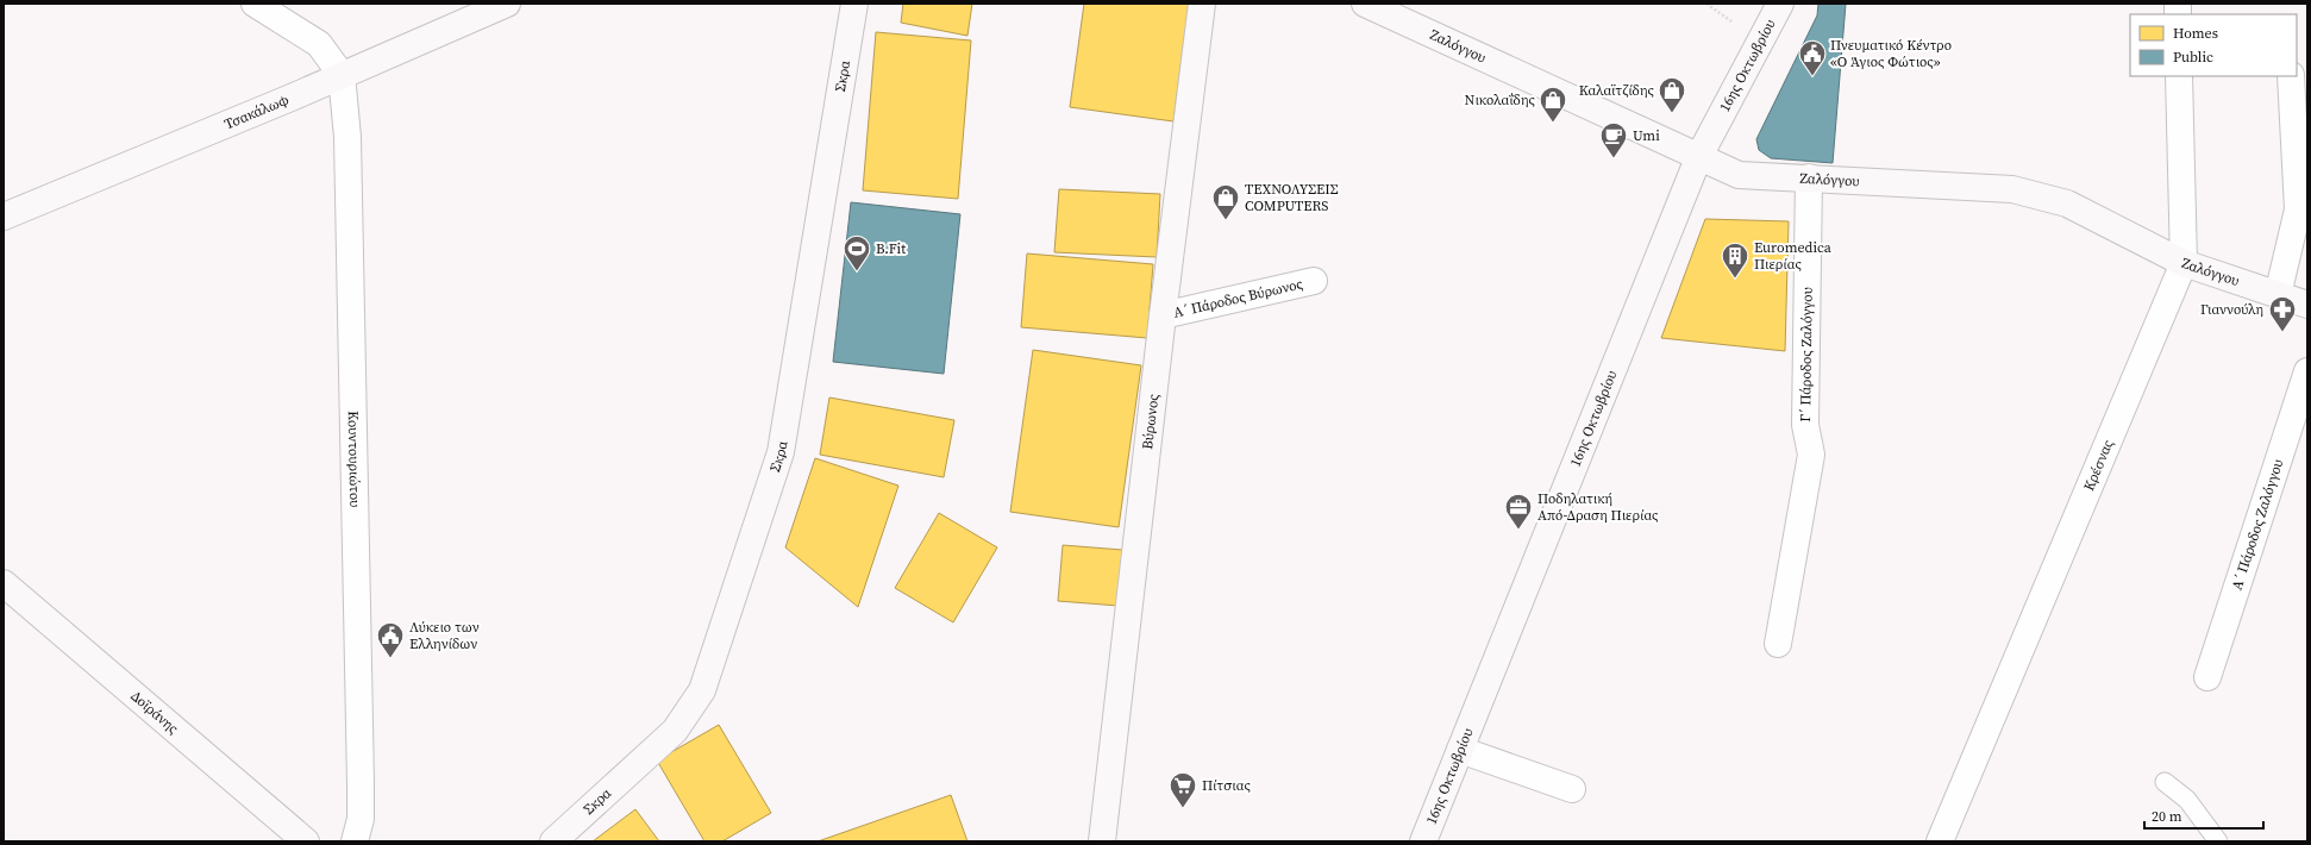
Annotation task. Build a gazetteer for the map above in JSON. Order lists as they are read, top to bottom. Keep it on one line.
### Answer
{"streets":{"street":["Ζαλόγγου","16ης Οκτωβρίου","Σκρα","Τσακάλωφ","Α΄ Πάροδος Βύρωνος","Γ΄ Πάροδος Ζαλόγγου","Βύρωνος","Κουντουριώτου","Κρέσνας","Α΄ Πάροδος Ζαλόγγου","Δοϊράνης"]},"crossings":[["Ζαλόγγου","16ης Οκτωβρίου"],["Ζαλόγγου","Γ΄ Πάροδος Ζαλόγγου"],["Ζαλόγγου","Κρέσνας"],["Τσακάλωφ","Κουντουριώτου"],["Α΄ Πάροδος Βύρωνος","Βύρωνος"]],"places":{"public building":["Πνευματικό Κέντρο «Ο Άγιος Φώτιος»","Λύκειο των Ελληνίδων"],"shop":["Καλαϊτζίδης","Νικολαΐδης","ΤΕΧΝΟΛΥΣΕΙΣ COMPUTERS"],"cafe":["Umi"],"sports":["B.Fit"],"building":["Euromedica Πιερίας"],"pharmacy":["Γιαννούλη"],"office":["Ποδηλατική Από-Δραση Πιερίας"],"supermarket":["Πίτσιας"]},"legend":["Homes","Public"],"scale_bar":"20 m"}
